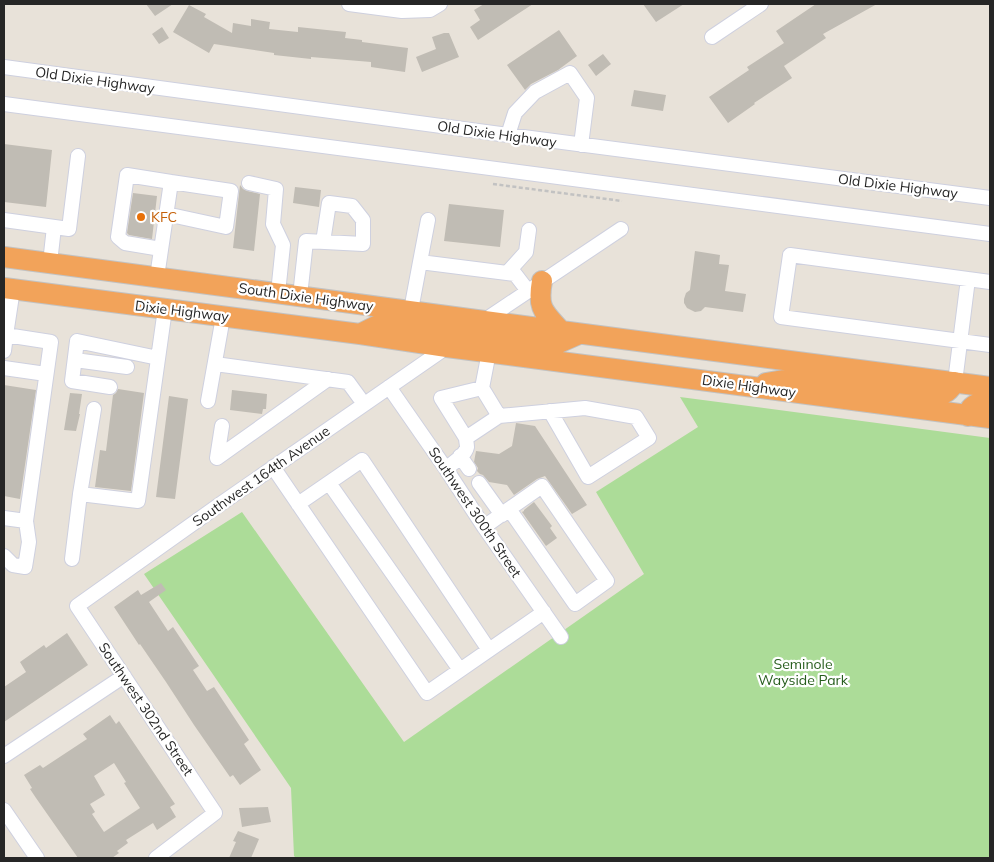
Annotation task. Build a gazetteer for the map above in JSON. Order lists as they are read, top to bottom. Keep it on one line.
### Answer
{"streets":{"highway":["South Dixie Highway","Dixie Highway"],"street":["Old Dixie Highway","Southwest 164th Avenue","Southwest 300th Street","Southwest 302nd Street"]},"crossings":[["Southwest 164th Avenue","Southwest 300th Street"],["Southwest 164th Avenue","Southwest 302nd Street"]],"parks":["Seminole Wayside Park"],"places":["KFC"]}
